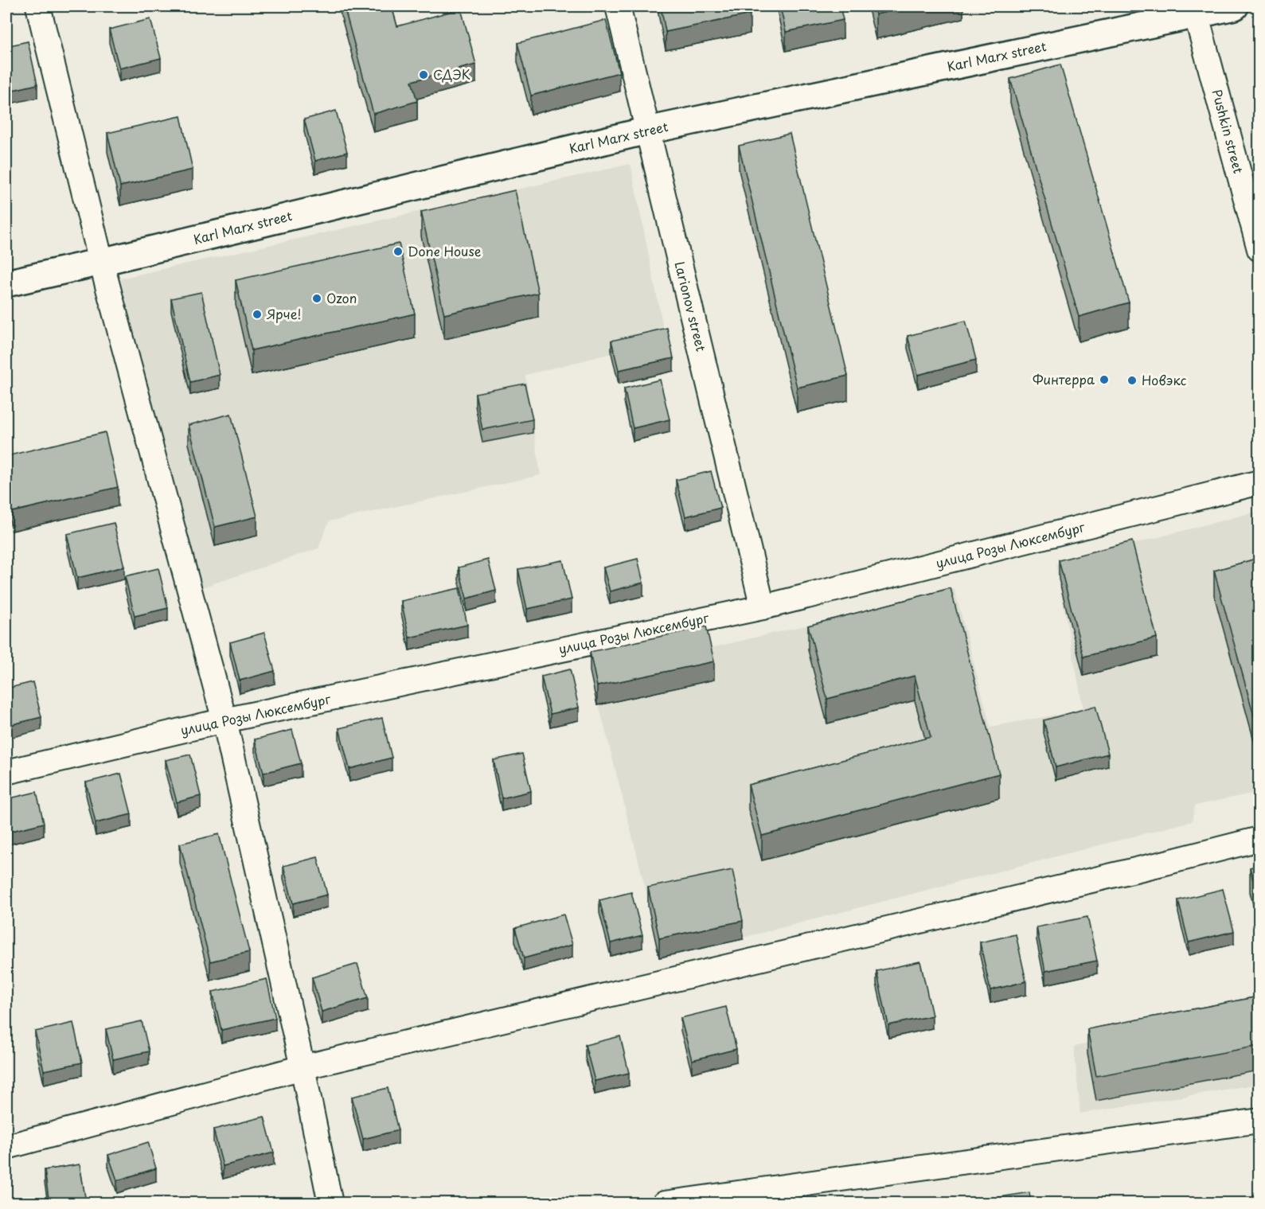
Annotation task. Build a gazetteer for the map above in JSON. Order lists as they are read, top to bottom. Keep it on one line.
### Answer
{"streets":{"main road":["Karl Marx street"],"street":["Pushkin street","Larionov street","улица Розы Люксембург"]},"crossings":[["Karl Marx street","Pushkin street"],["Karl Marx street","Larionov street"],["Larionov street","улица Розы Люксембург"]],"places":["СДЭК","Done House","Ozon","Ярче!","Финтерра","Новэкс"]}
